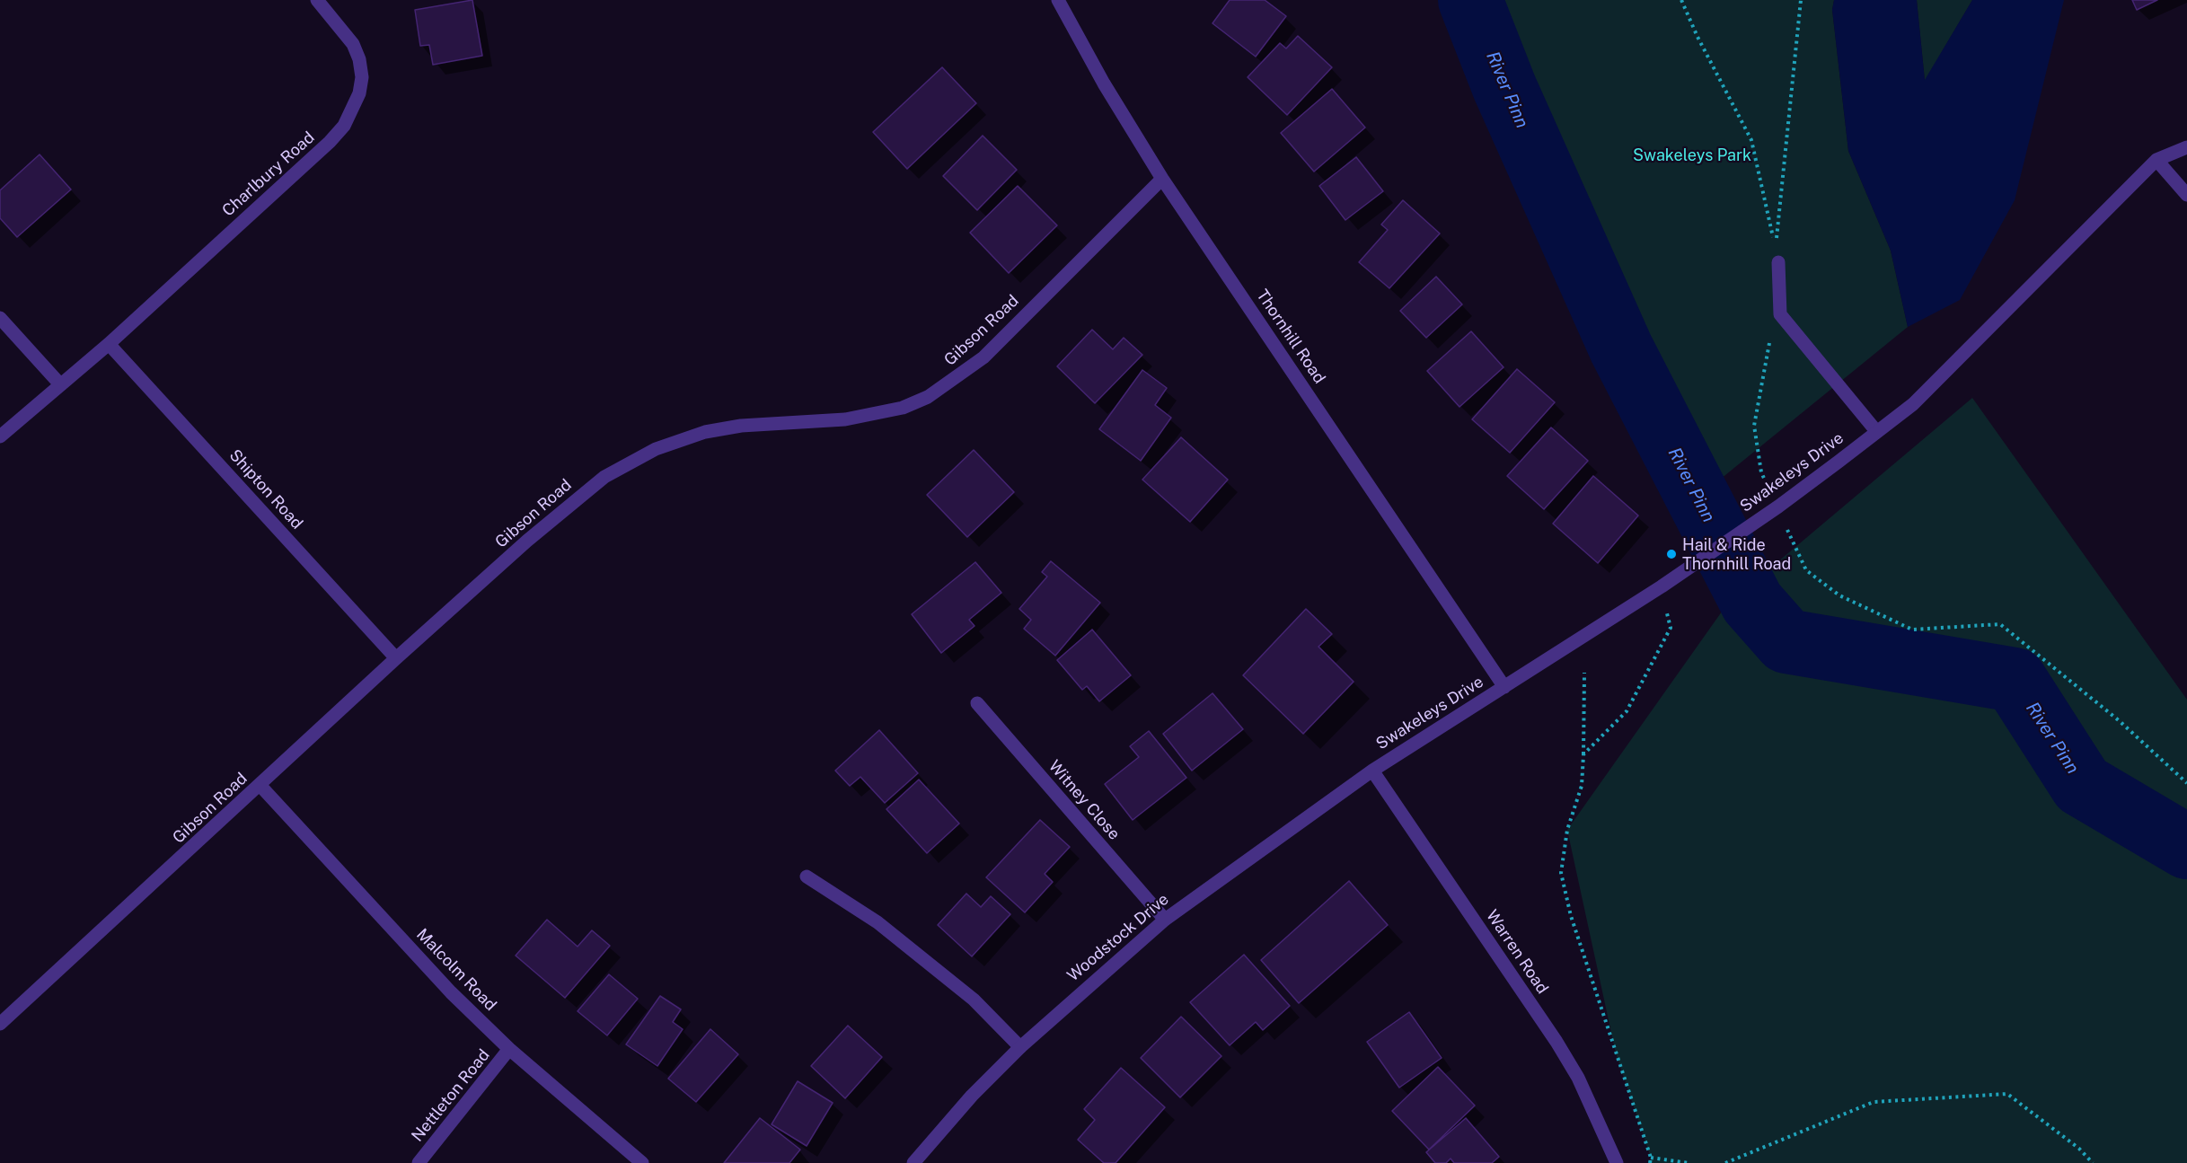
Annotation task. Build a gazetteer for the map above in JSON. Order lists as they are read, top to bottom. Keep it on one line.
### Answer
{"streets":{"street":["Charlbury Road","Gibson Road","Thornhill Road","Swakeleys Drive","Shipton Road","Witney Close","Woodstock Drive","Warren Road","Malcolm Road","Nettleton Road"]},"crossings":[["Charlbury Road","Shipton Road"],["Gibson Road","Thornhill Road"],["Gibson Road","Shipton Road"],["Gibson Road","Malcolm Road"],["Thornhill Road","Swakeleys Drive"],["Swakeleys Drive","Woodstock Drive"],["Swakeleys Drive","Warren Road"],["Witney Close","Woodstock Drive"],["Woodstock Drive","Warren Road"],["Malcolm Road","Nettleton Road"]],"water":["River Pinn"],"parks":["Swakeleys Park"],"places":["Hail & Ride Thornhill Road"]}
